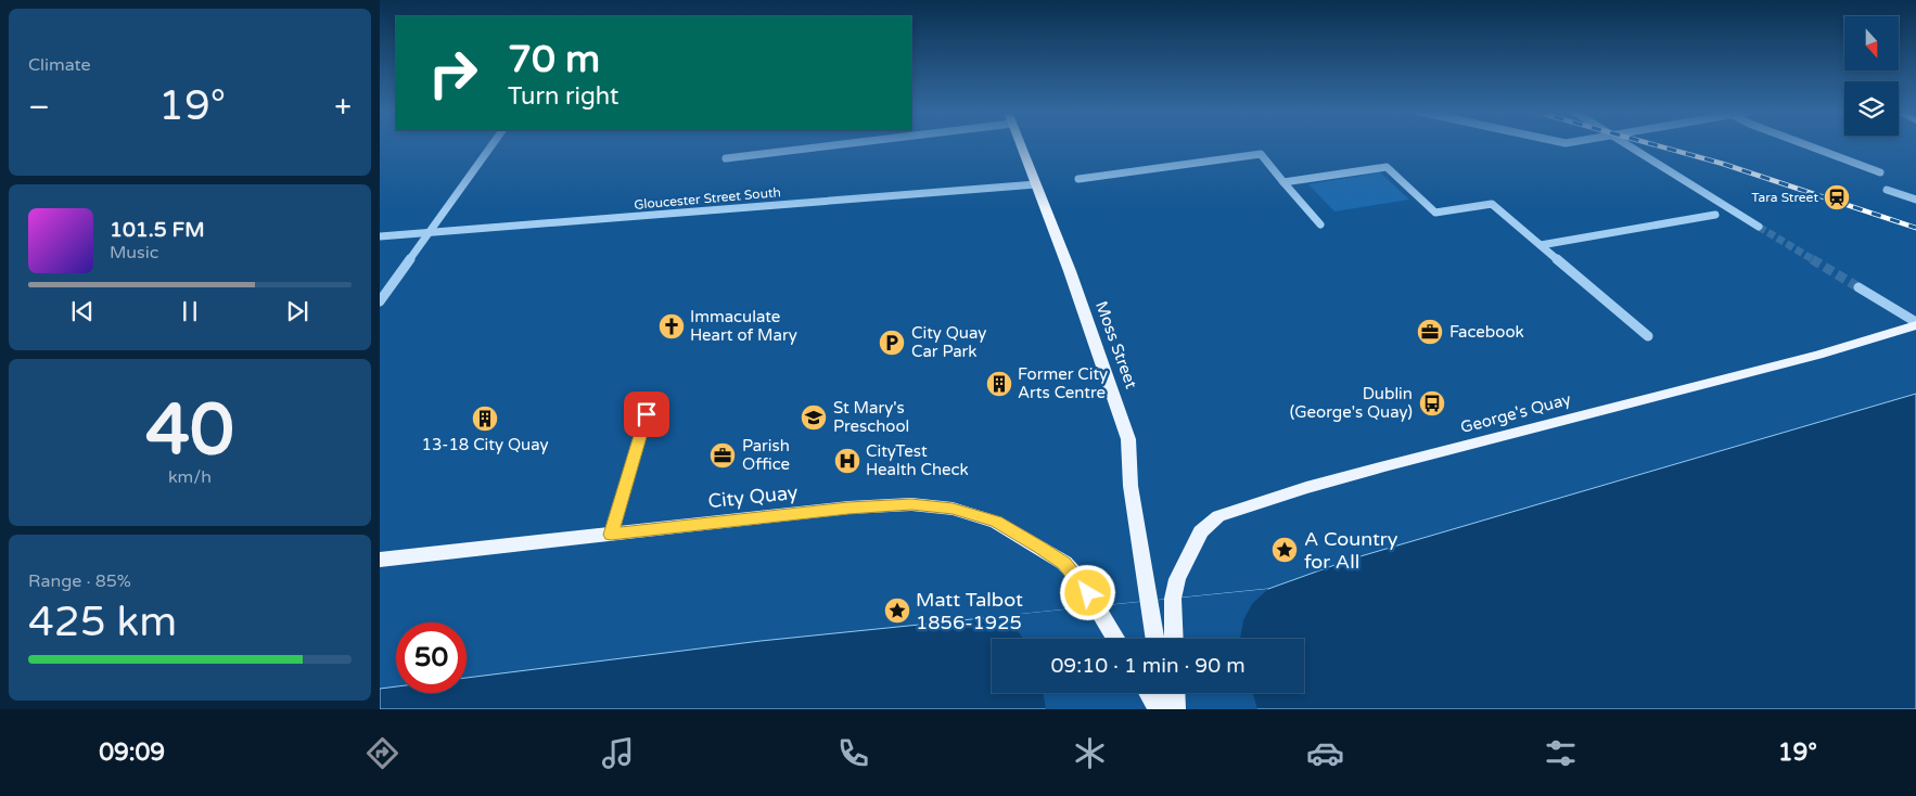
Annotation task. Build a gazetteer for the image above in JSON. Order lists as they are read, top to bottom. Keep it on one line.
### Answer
{"streets":{"main road":["Moss Street","George's Quay","City Quay"],"street":["Gloucester Street South"]},"crossings":[["Gloucester Street South","Moss Street"]],"places":{"station":["Tara Street"],"church":["Immaculate Heart of Mary"],"office":["Facebook","Parish Office"],"parking":["City Quay Car Park"],"building":["Former City Arts Centre","13-18 City Quay"],"bus stop":["Dublin (George's Quay)"],"school or university":["St Mary's Preschool"],"hospital":["CityTest Health Check"],"place":["A Country for All","Matt Talbot 1856-1925"]},"north":"bottom","page":{"tile":["Climate",["40","km/h"],["Range · 85%","425 km"]],"turn":["70 m","Turn right"],"heat":["−","19°","+"],"song":["101.5 FM","Music"],"limit":"50","trip":"09:10 · 1 min · 90 m","tabs":["09:09","19°"]}}
